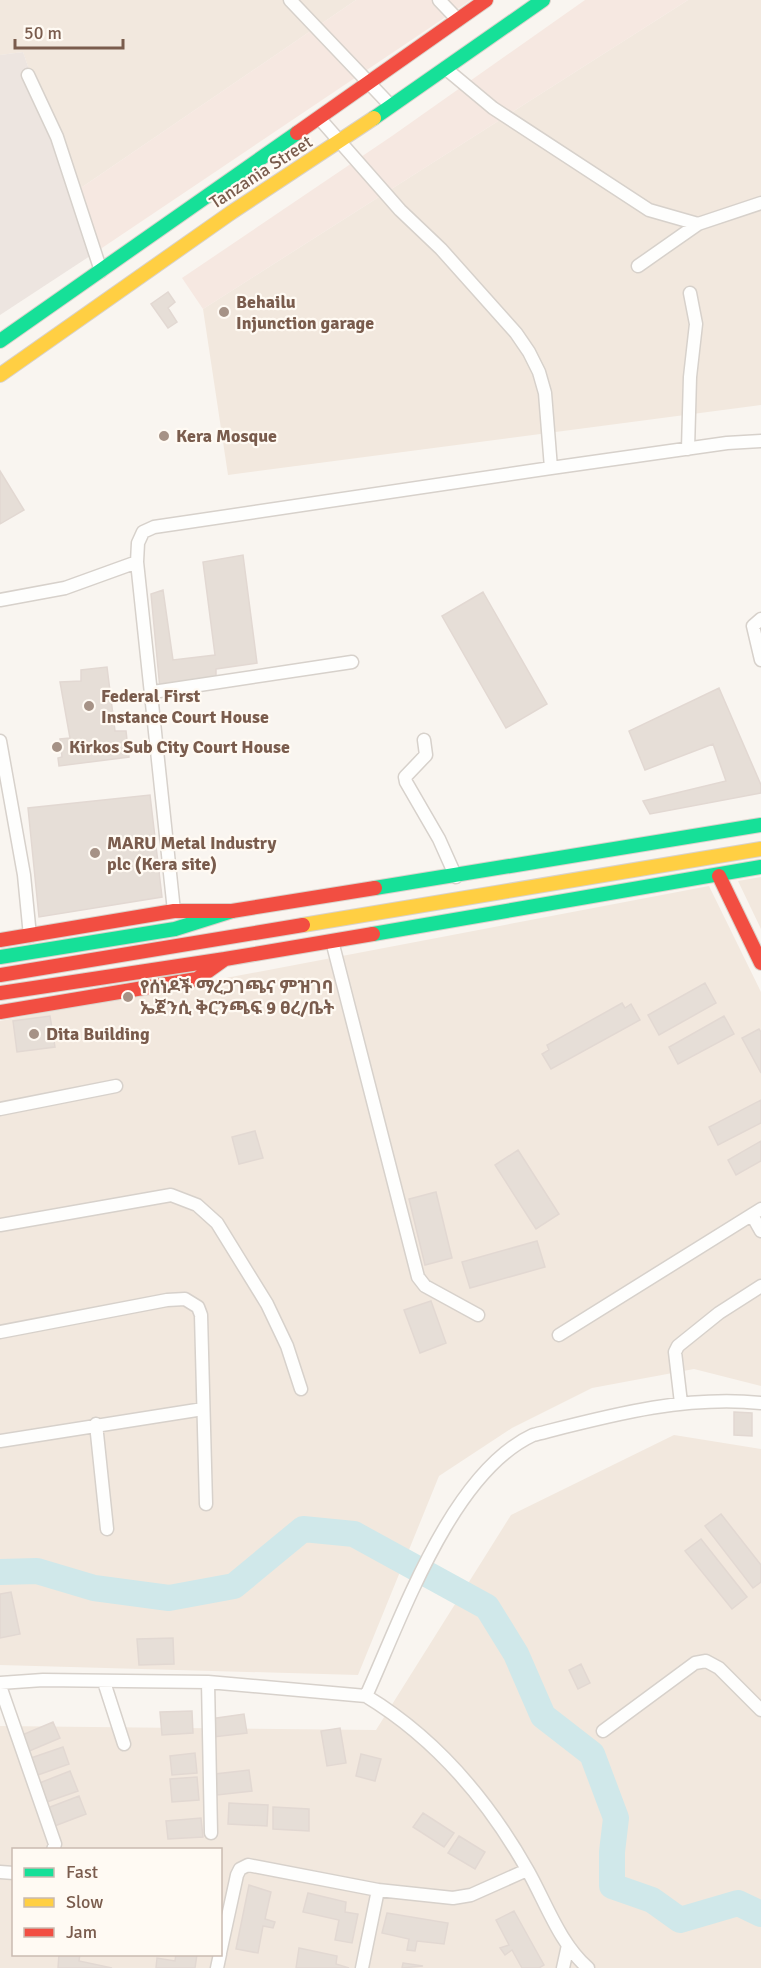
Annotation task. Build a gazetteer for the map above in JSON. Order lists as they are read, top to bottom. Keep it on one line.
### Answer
{"streets":{"main road":["Tanzania Street"]},"places":["Behailu Injunction garage","Kera Mosque","Federal First Instance Court House","Kirkos Sub City Court House","MARU Metal Industry plc (Kera site)","የሰነዶች ማረጋገጫና ምዝገባ ኤጀንሲ ቅርንጫፍ 9 ፀረ/ቤት","Dita Building"],"legend":["Fast","Slow","Jam"],"scale_bar":"50 m"}
